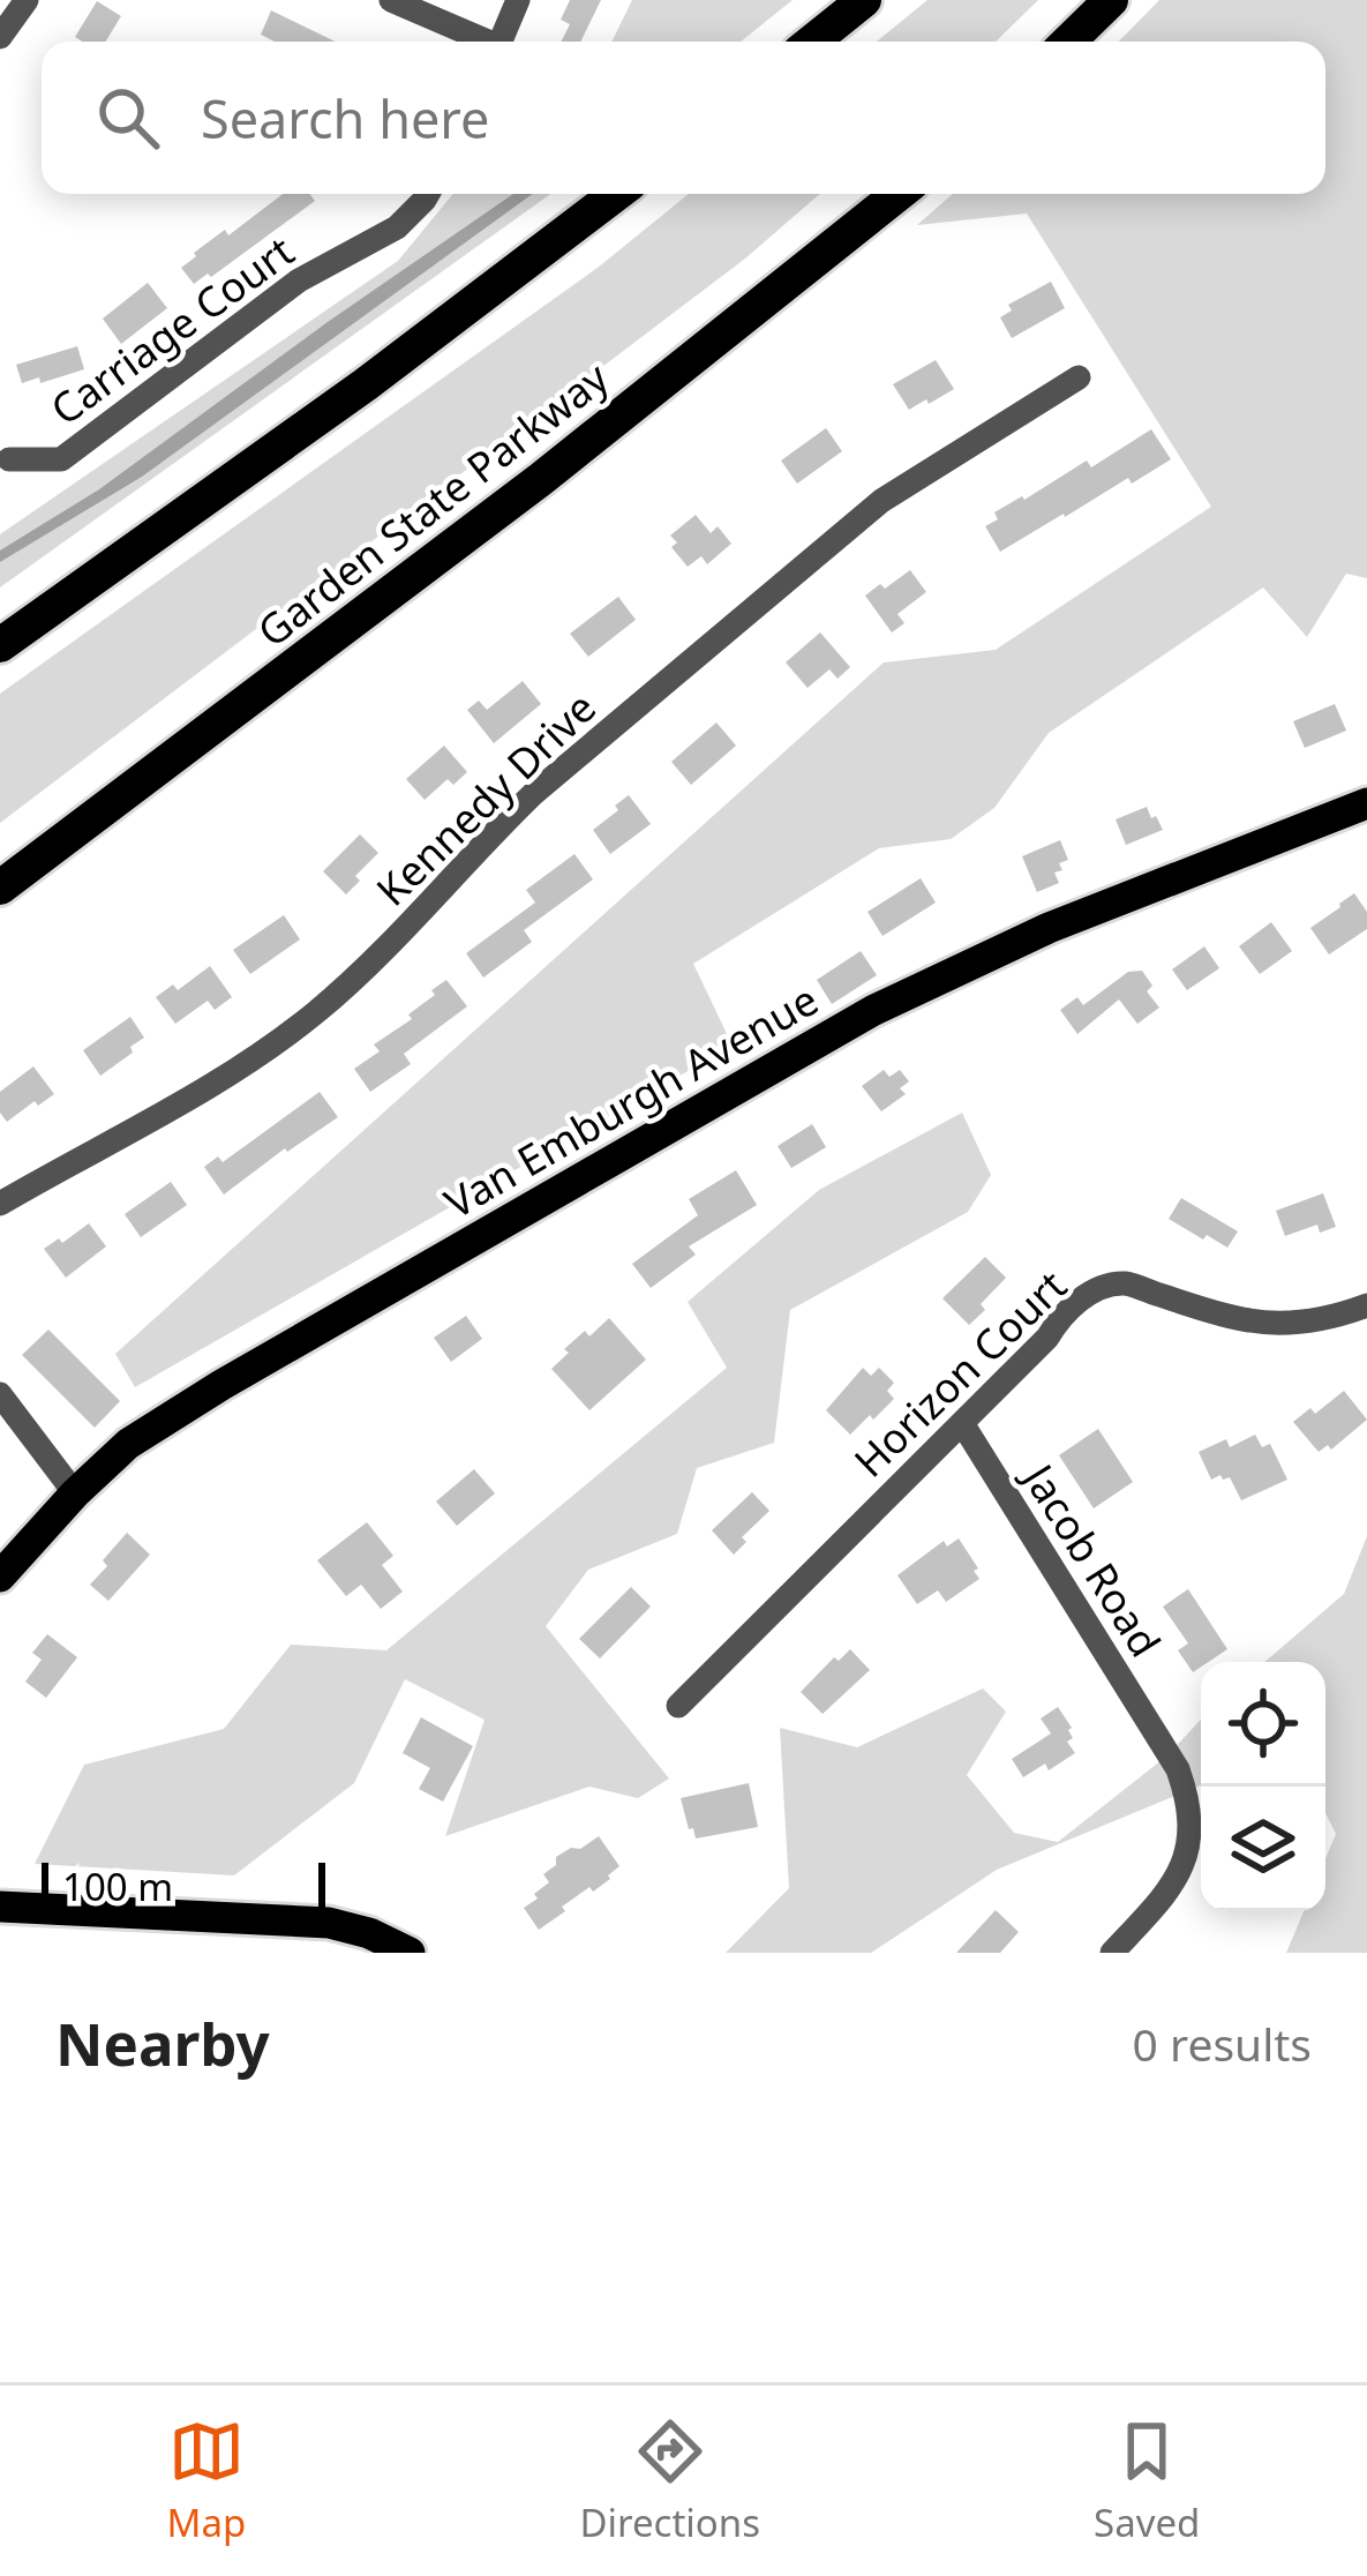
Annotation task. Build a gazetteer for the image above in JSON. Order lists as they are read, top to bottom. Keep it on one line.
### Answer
{"streets":{"highway":["Garden State Parkway"],"main road":["Van Emburgh Avenue"],"street":["Carriage Court","Kennedy Drive","Horizon Court","Jacob Road"]},"crossings":[["Horizon Court","Jacob Road"]],"scale_bar":"100 m","page":{"search":"Search here","scale":"100 m","heading":["Nearby","0 results"],"nav":["Map","Directions","Saved"]}}
